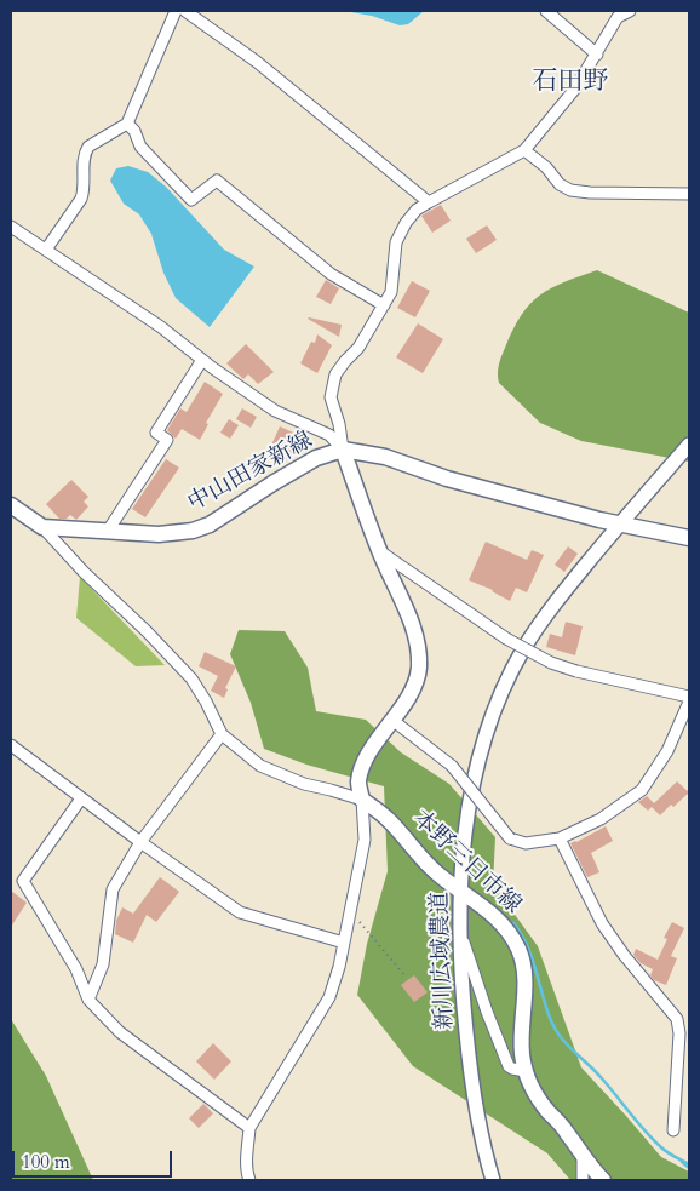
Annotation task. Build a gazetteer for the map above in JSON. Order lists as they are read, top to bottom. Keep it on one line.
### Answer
{"streets":{"main road":["中山田家新線","本野三日市線"],"street":["新川広域農道"]},"crossings":[["中山田家新線","新川広域農道"],["本野三日市線","新川広域農道"]],"districts":["石田野"],"scale_bar":"100 m"}
